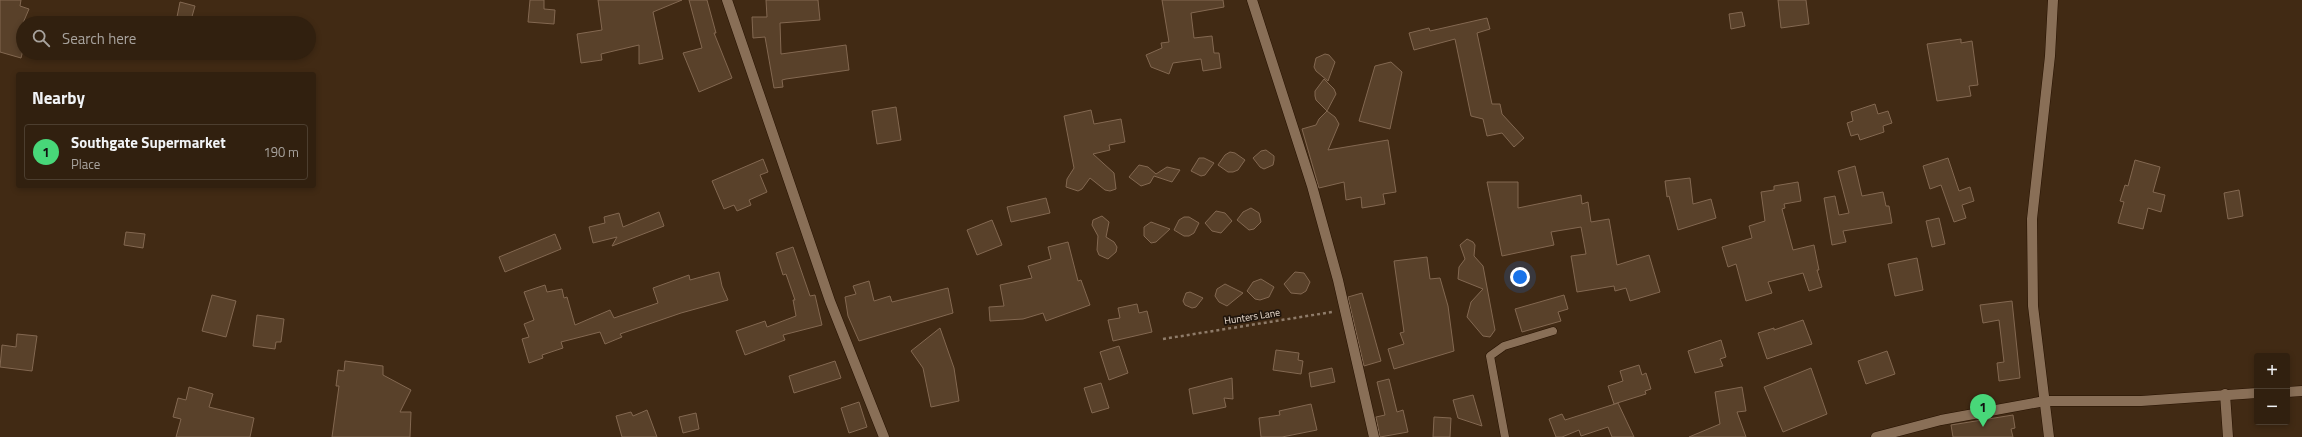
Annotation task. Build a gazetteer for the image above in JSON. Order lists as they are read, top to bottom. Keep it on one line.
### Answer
{"streets":{"path":["Hunters Lane"]},"page":{"search":"Search here","heading":"Nearby","list":[{"mark":"1","name":"Southgate Supermarket","note":"Place","value":"190 m"}],"map_buttons":["+","−"],"pins":"1"}}
